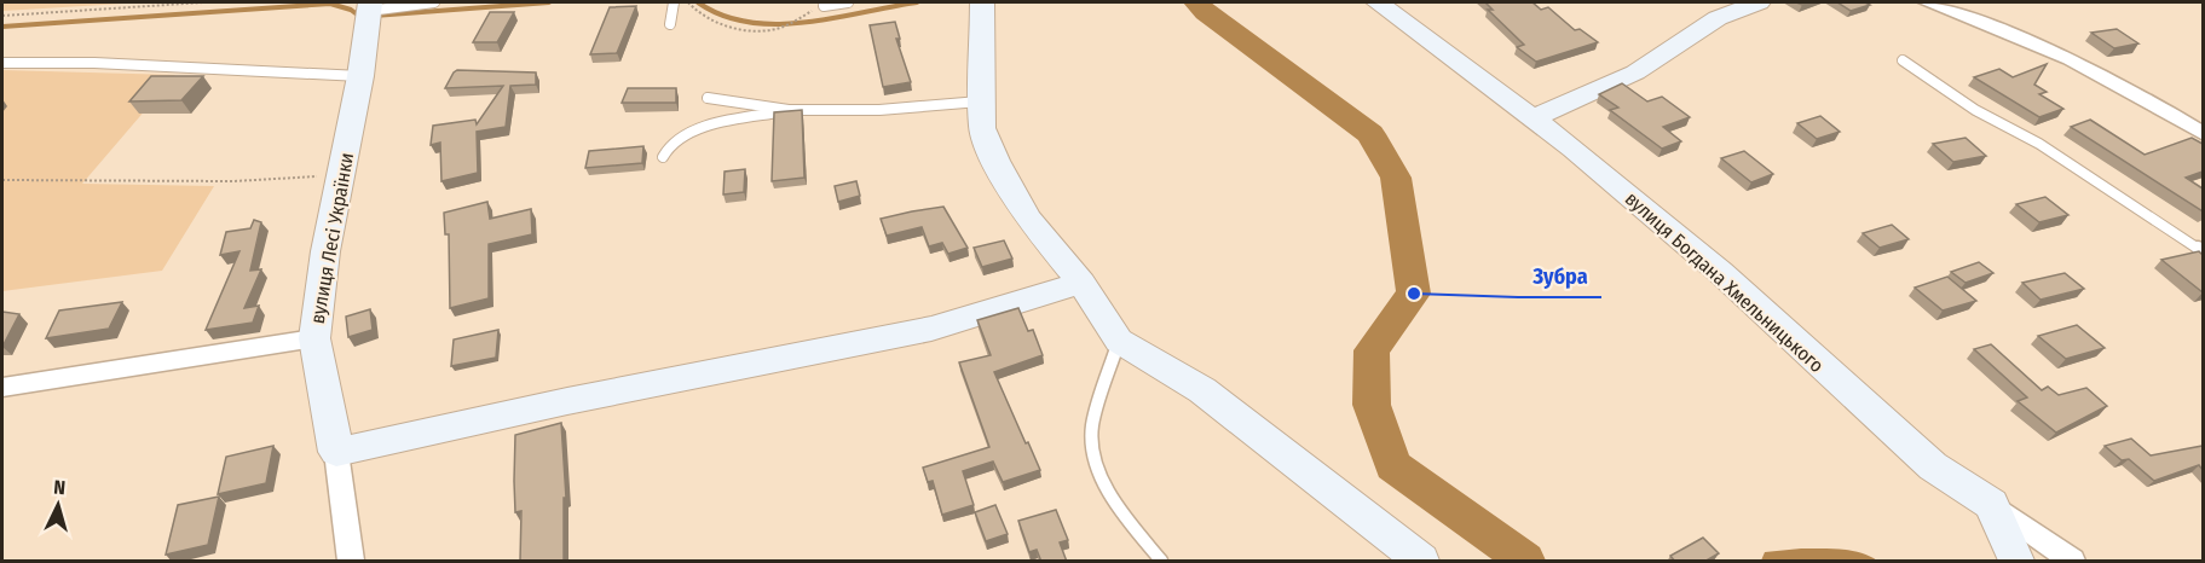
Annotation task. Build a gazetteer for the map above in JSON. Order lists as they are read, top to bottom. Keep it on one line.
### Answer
{"streets":{"street":["вулиця Лесі Українки","вулиця Богдана Хмельницького"]},"places":["Зубра"],"north":"top"}
